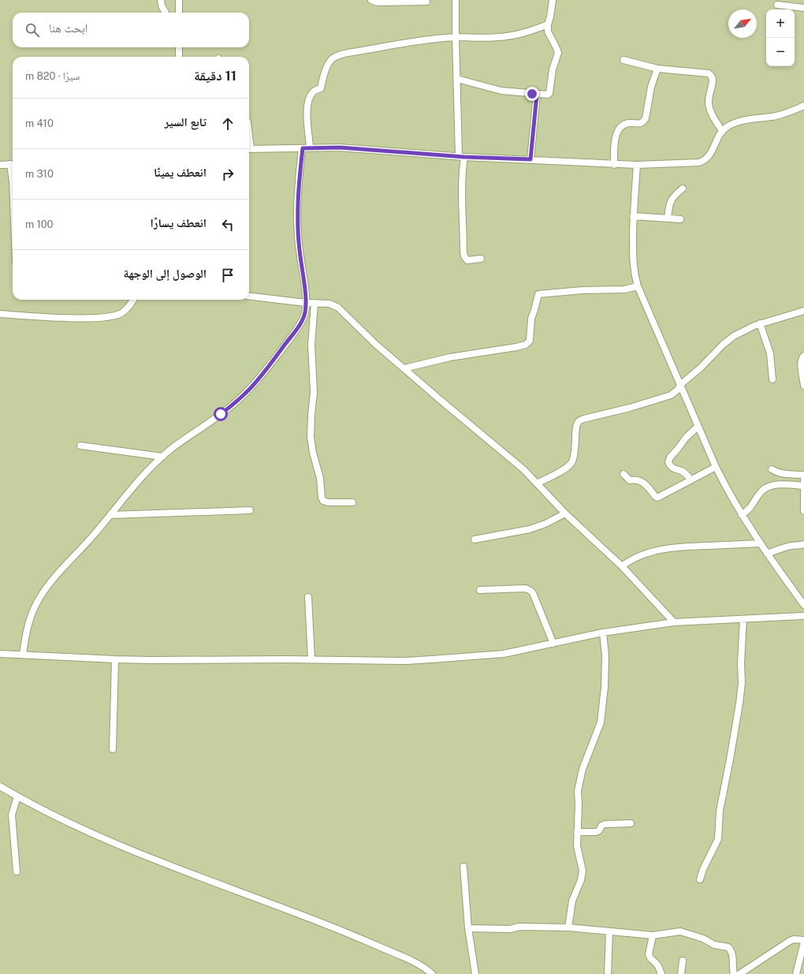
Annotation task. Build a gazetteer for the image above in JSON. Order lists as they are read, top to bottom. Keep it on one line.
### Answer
{"north":"top right","page":{"map_buttons":["+","−"],"search":"ابحث هنا","heading":["11 دقيقة","سيرًا · 820 m"],"list":[["تابع السير","410 m"],["انعطف يمينًا","310 m"],["انعطف يسارًا","100 m"],"الوصول إلى الوجهة"]}}
